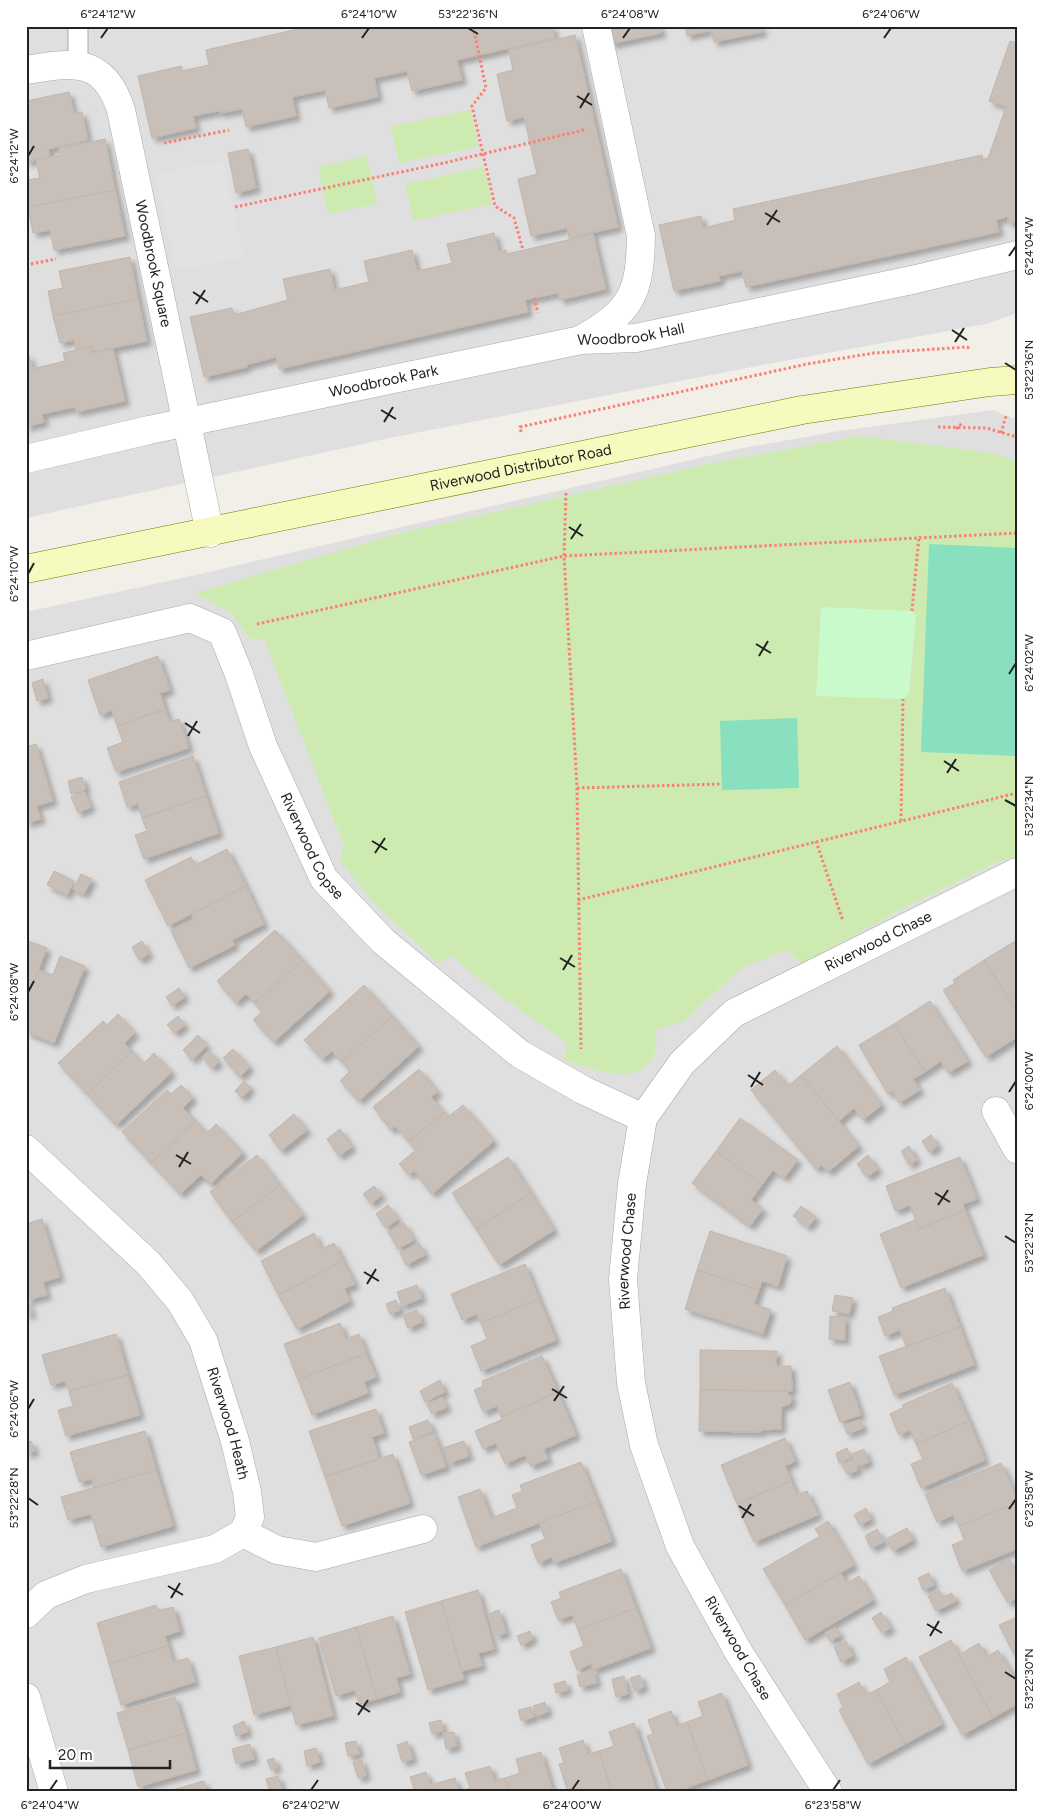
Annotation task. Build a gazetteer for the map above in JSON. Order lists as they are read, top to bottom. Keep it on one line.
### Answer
{"streets":{"street":["Woodbrook Square","Woodbrook Hall","Woodbrook Park","Riverwood Distributor Road","Riverwood Copse","Riverwood Chase","Riverwood Heath"]},"crossings":[["Woodbrook Square","Woodbrook Park"],["Woodbrook Square","Riverwood Distributor Road"],["Woodbrook Hall","Woodbrook Park"],["Riverwood Copse","Riverwood Chase"]],"scale_bar":"20 m","coordinates":["6°24'12\"W","6°24'10\"W","53°22'36\"N","6°24'08\"W","6°24'06\"W","6°24'04\"W","6°24'02\"W","53°22'34\"N","6°24'00\"W","53°22'32\"N","53°22'28\"N","6°23'58\"W","53°22'30\"N"]}
